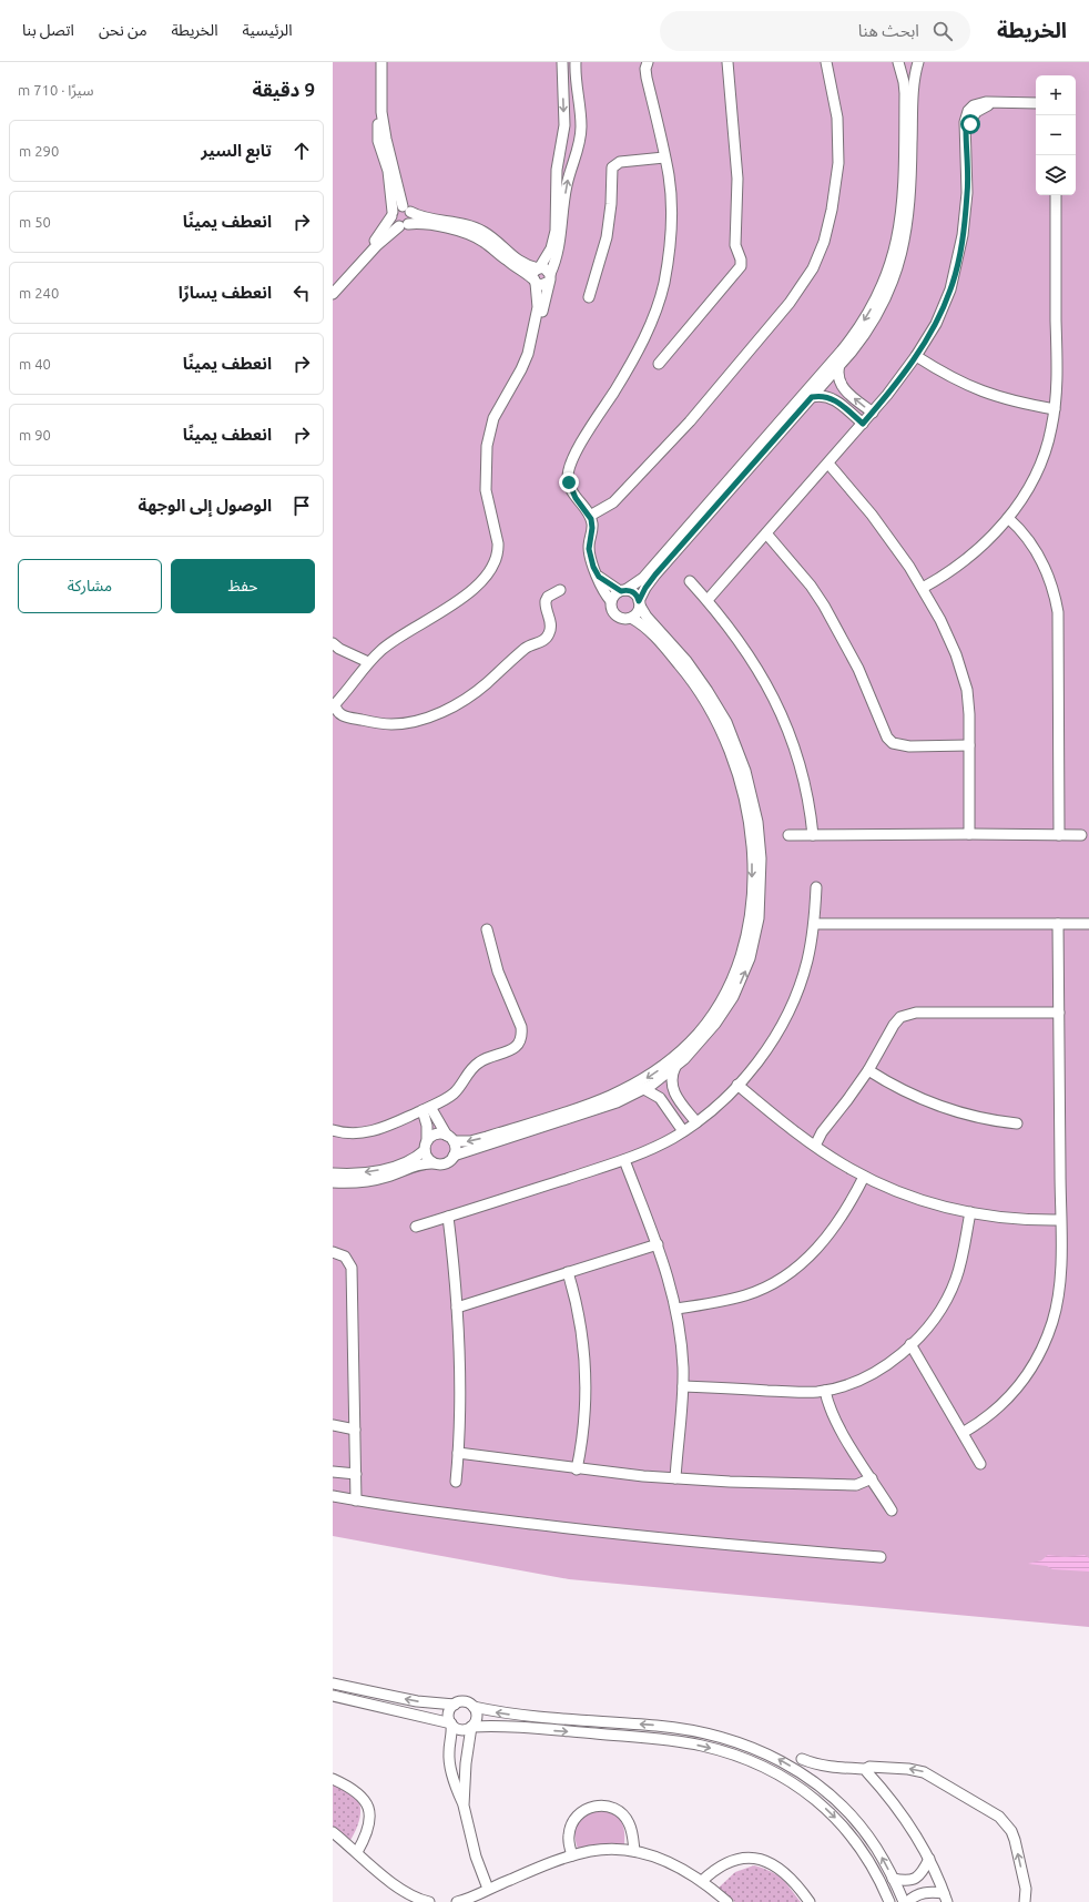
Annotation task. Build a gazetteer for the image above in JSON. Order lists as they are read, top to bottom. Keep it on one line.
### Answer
{"page":{"header":"الخريطة","search":"ابحث هنا","nav":["الرئيسية","الخريطة","من نحن","اتصل بنا"],"heading":["9 دقيقة","سيرًا · 710 m"],"map_buttons":["+","−"],"list":[["تابع السير","290 m"],["انعطف يمينًا","50 m"],["انعطف يسارًا","240 m"],["انعطف يمينًا","40 m"],["انعطف يمينًا","90 m"],"الوصول إلى الوجهة"],"buttons":["حفظ","مشاركة"]}}
